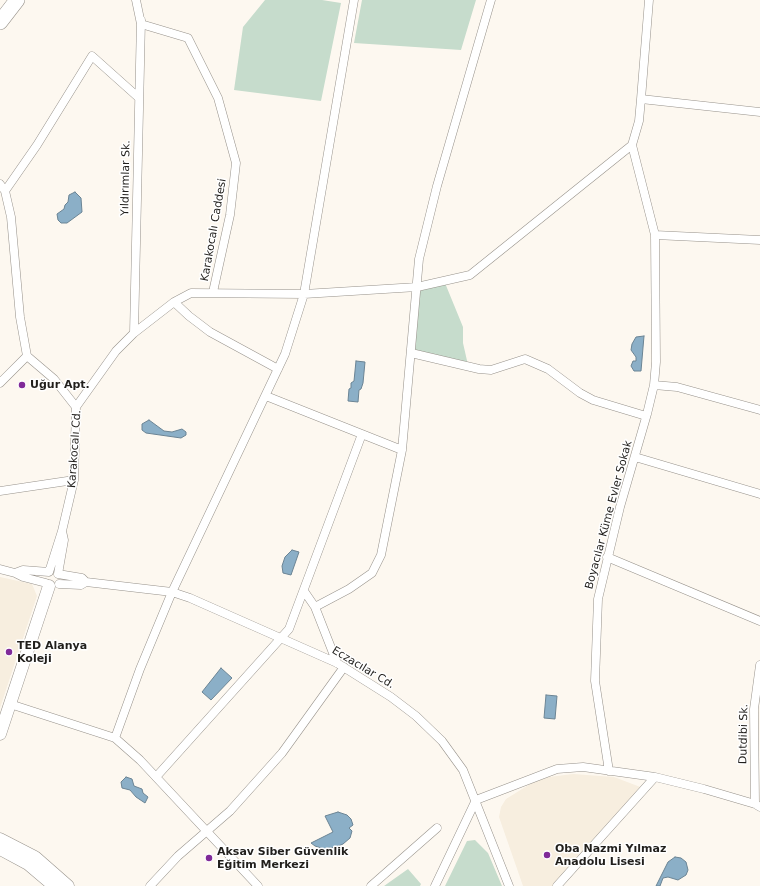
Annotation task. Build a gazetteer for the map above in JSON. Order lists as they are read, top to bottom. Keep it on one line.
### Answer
{"streets":{"street":["Yıldırımlar Sk.","Karakocalı Caddesi","Karakocalı Cd.","Boyacılar Küme Evler Sokak","Eczacılar Cd.","Dutdibi Sk."]},"crossings":[["Yıldırımlar Sk.","Karakocalı Caddesi"],["Yıldırımlar Sk.","Karakocalı Cd."],["Karakocalı Caddesi","Karakocalı Cd."],["Karakocalı Cd.","Boyacılar Küme Evler Sokak"]],"places":["Uğur Apt.","TED Alanya Koleji","Oba Nazmi Yılmaz Anadolu Lisesi","Aksav Siber Güvenlik Eğitim Merkezi"]}
